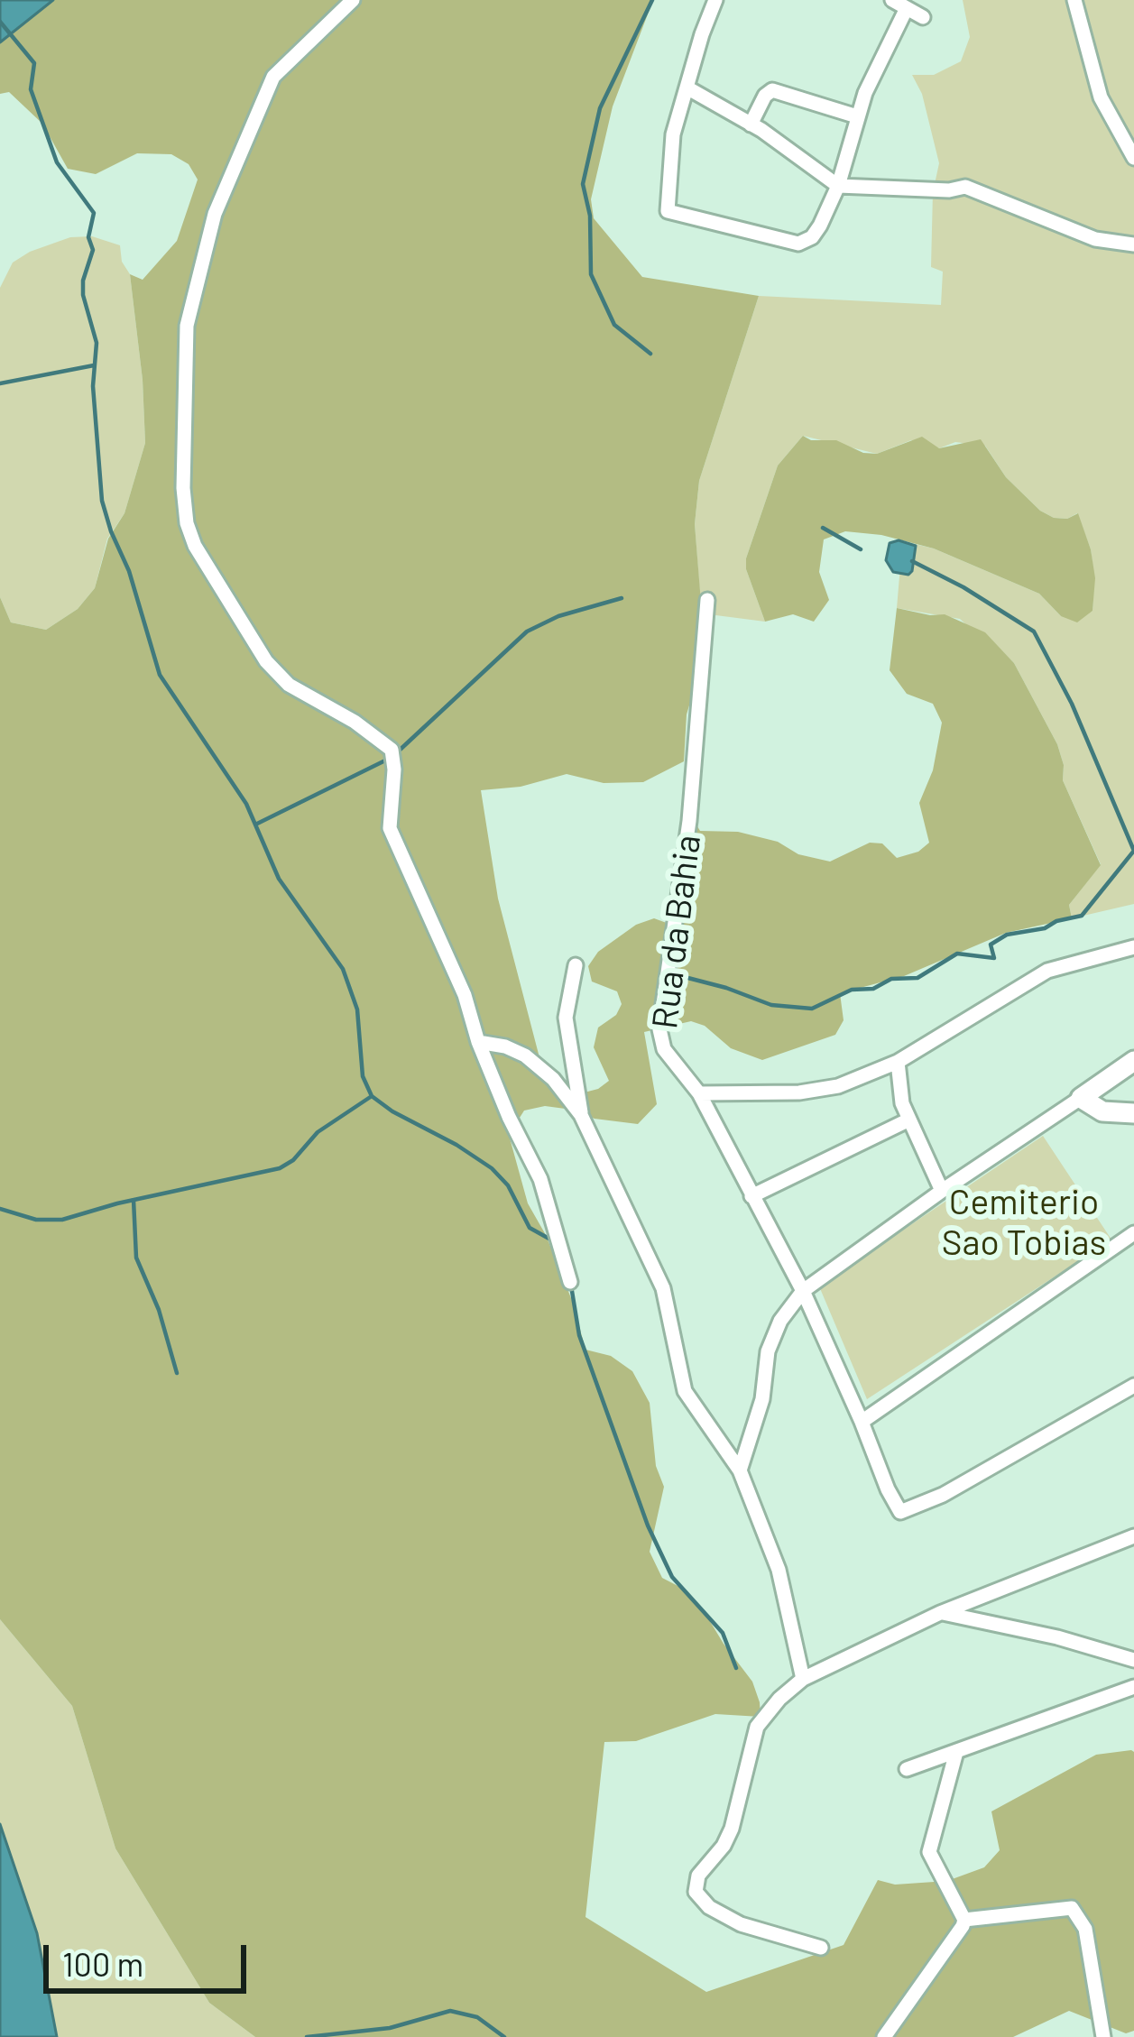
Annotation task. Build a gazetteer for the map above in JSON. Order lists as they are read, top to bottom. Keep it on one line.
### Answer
{"streets":{"street":["Rua da Bahia"]},"parks":["Cemiterio Sao Tobias"],"scale_bar":"100 m"}
